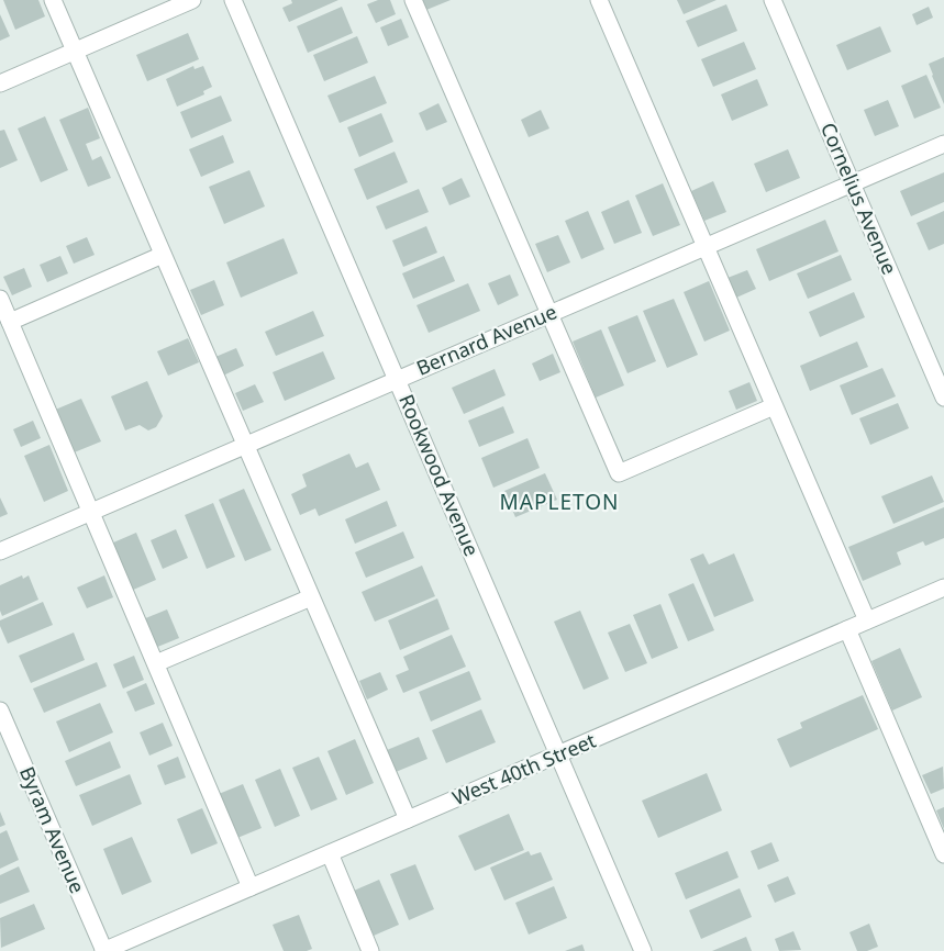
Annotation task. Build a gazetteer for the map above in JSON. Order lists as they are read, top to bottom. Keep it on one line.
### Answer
{"streets":{"street":["Cornelius Avenue","Bernard Avenue","Rookwood Avenue","West 40th Street","Byram Avenue"]},"crossings":[["Cornelius Avenue","Bernard Avenue"],["Bernard Avenue","Rookwood Avenue"],["Rookwood Avenue","West 40th Street"],["West 40th Street","Byram Avenue"]],"districts":["MAPLETON"]}
